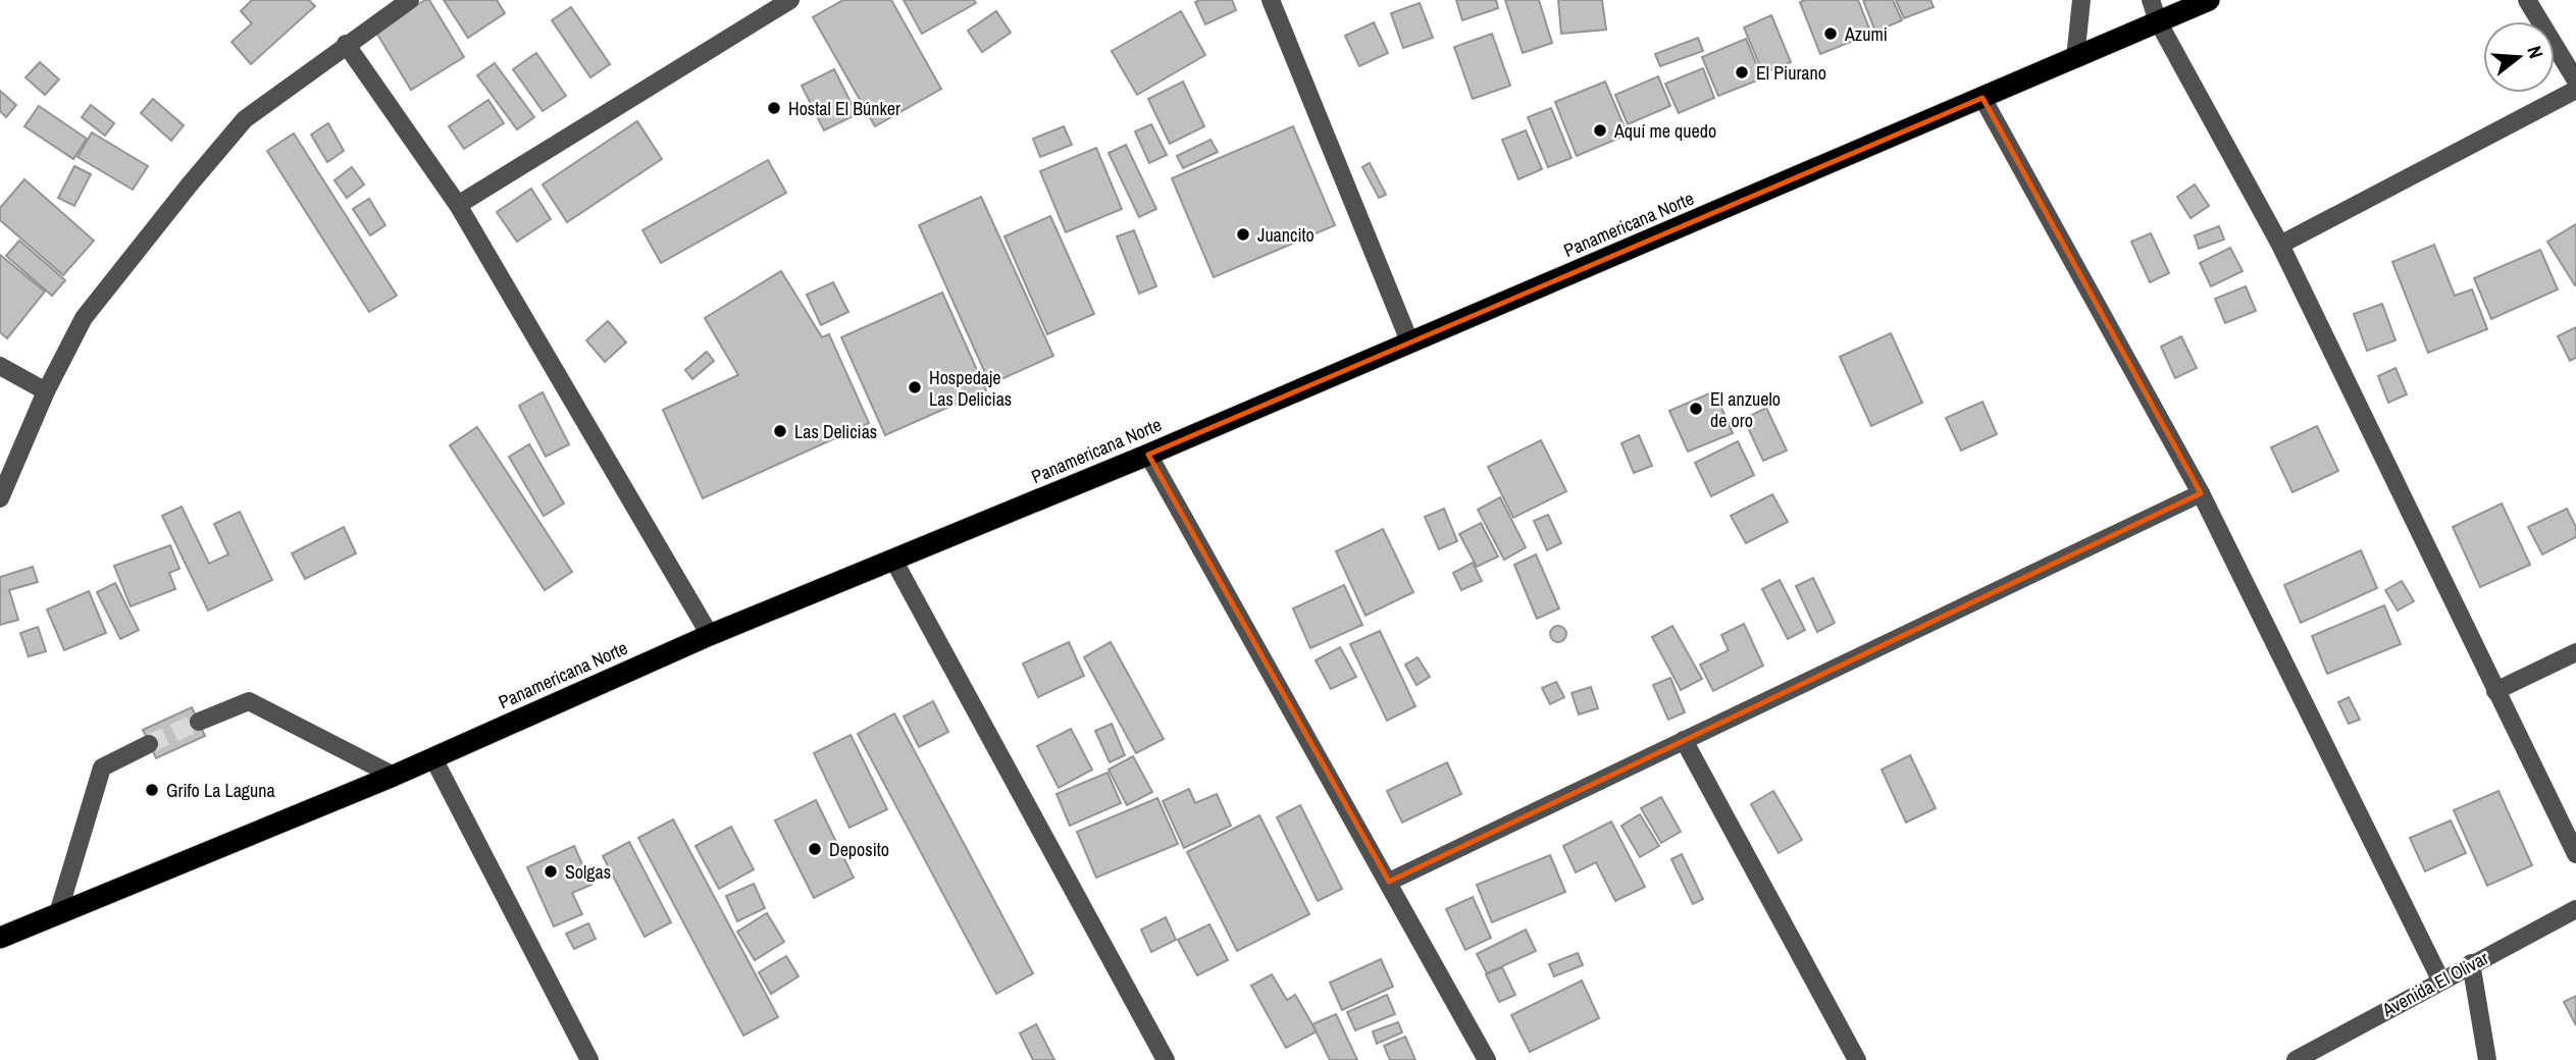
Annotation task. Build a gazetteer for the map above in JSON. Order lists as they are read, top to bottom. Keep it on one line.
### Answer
{"streets":{"highway":["Panamericana Norte"],"street":["Avenida El Olivar"]},"places":["Azumi","El Piurano","Hostal El Búnker","Aquí me quedo","Juancito","Hospedaje Las Delicias","El anzuelo de oro","Las Delicias","Grifo La Laguna","Deposito","Solgas"],"north":"right"}
